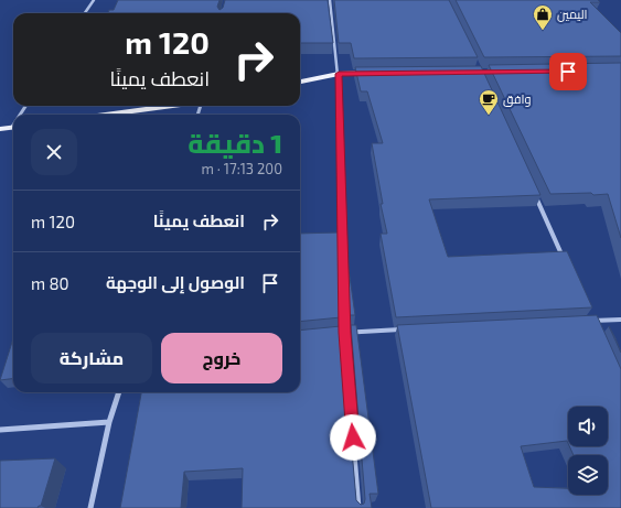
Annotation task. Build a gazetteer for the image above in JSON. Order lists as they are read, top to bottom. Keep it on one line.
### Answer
{"places":{"shop":["اليمين"],"cafe":["وافق"]},"page":{"turn":["120 m","انعطف يمينًا"],"heading":["1 دقيقة","200 m · 17:13"],"list":[{"name":"انعطف يمينًا","value":"120 m"},{"name":"الوصول إلى الوجهة","value":"80 m"}],"buttons":["خروج","مشاركة"]}}
